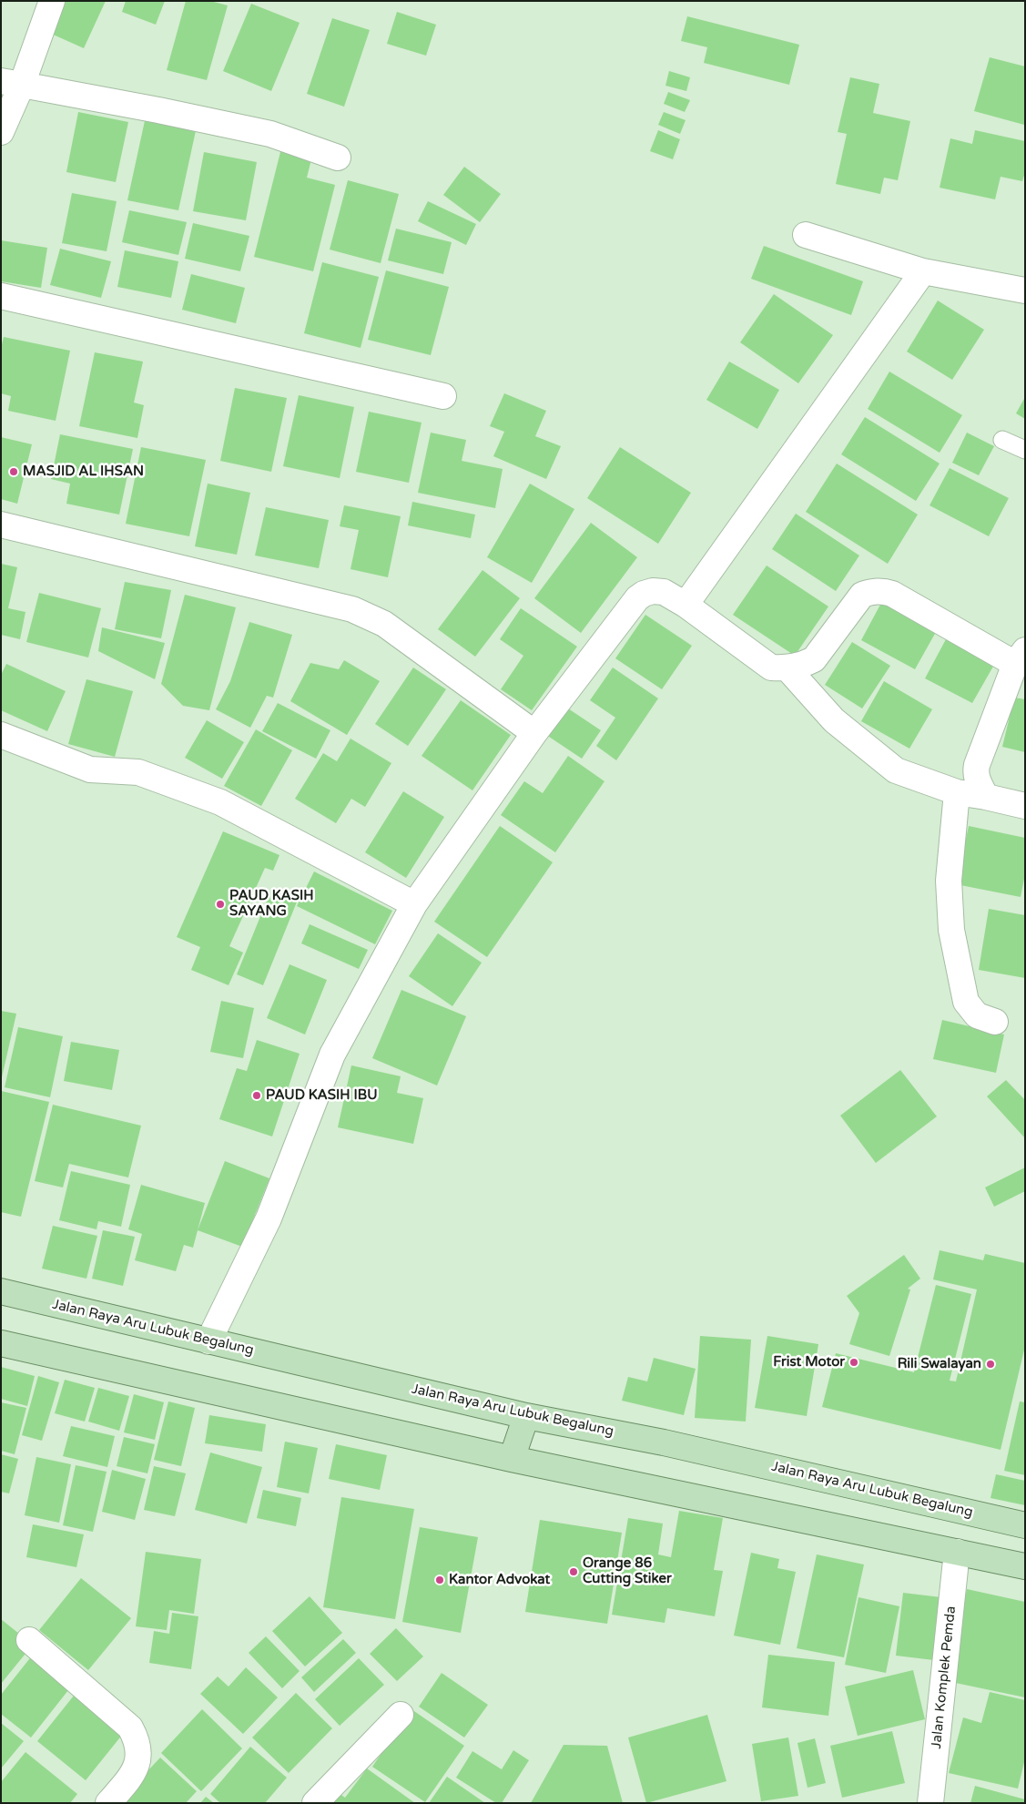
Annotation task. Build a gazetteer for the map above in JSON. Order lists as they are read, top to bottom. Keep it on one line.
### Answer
{"streets":{"main road":["Jalan Raya Aru Lubuk Begalung"],"street":["Jalan Komplek Pemda"]},"places":["MASJID AL IHSAN","PAUD KASIH SAYANG","PAUD KASIH IBU","Frist Motor","Rili Swalayan","Orange 86 Cutting Stiker","Kantor Advokat"]}
